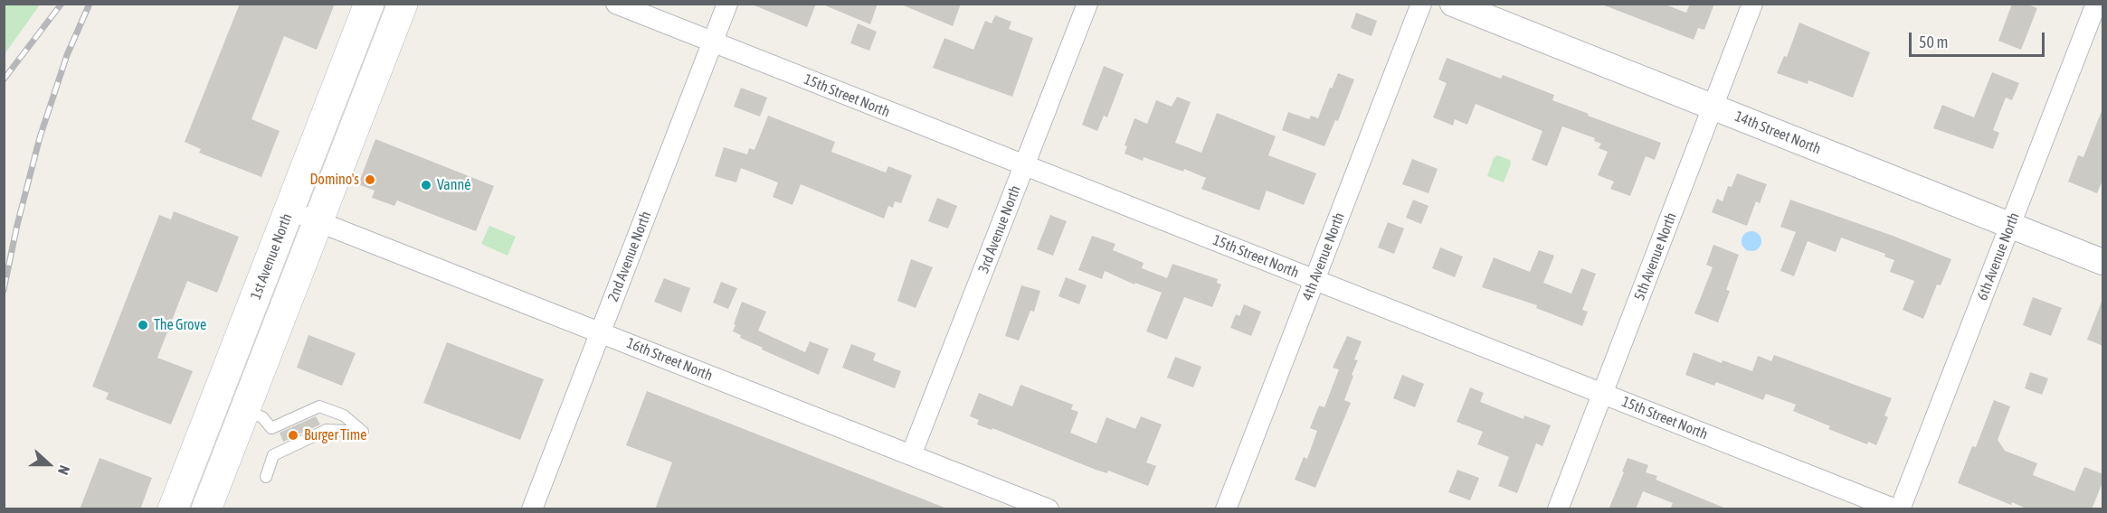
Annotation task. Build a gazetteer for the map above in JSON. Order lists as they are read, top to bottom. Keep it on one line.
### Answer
{"streets":{"main road":["1st Avenue North"],"street":["15th Street North","14th Street North","3rd Avenue North","2nd Avenue North","4th Avenue North","5th Avenue North","6th Avenue North","16th Street North"]},"crossings":[["15th Street North","3rd Avenue North"],["15th Street North","2nd Avenue North"],["15th Street North","4th Avenue North"],["15th Street North","5th Avenue North"],["14th Street North","5th Avenue North"],["14th Street North","6th Avenue North"],["3rd Avenue North","16th Street North"],["1st Avenue North","16th Street North"],["2nd Avenue North","16th Street North"]],"places":["Domino's","Vanné","The Grove","Burger Time"],"scale_bar":"50 m","north":"right"}
